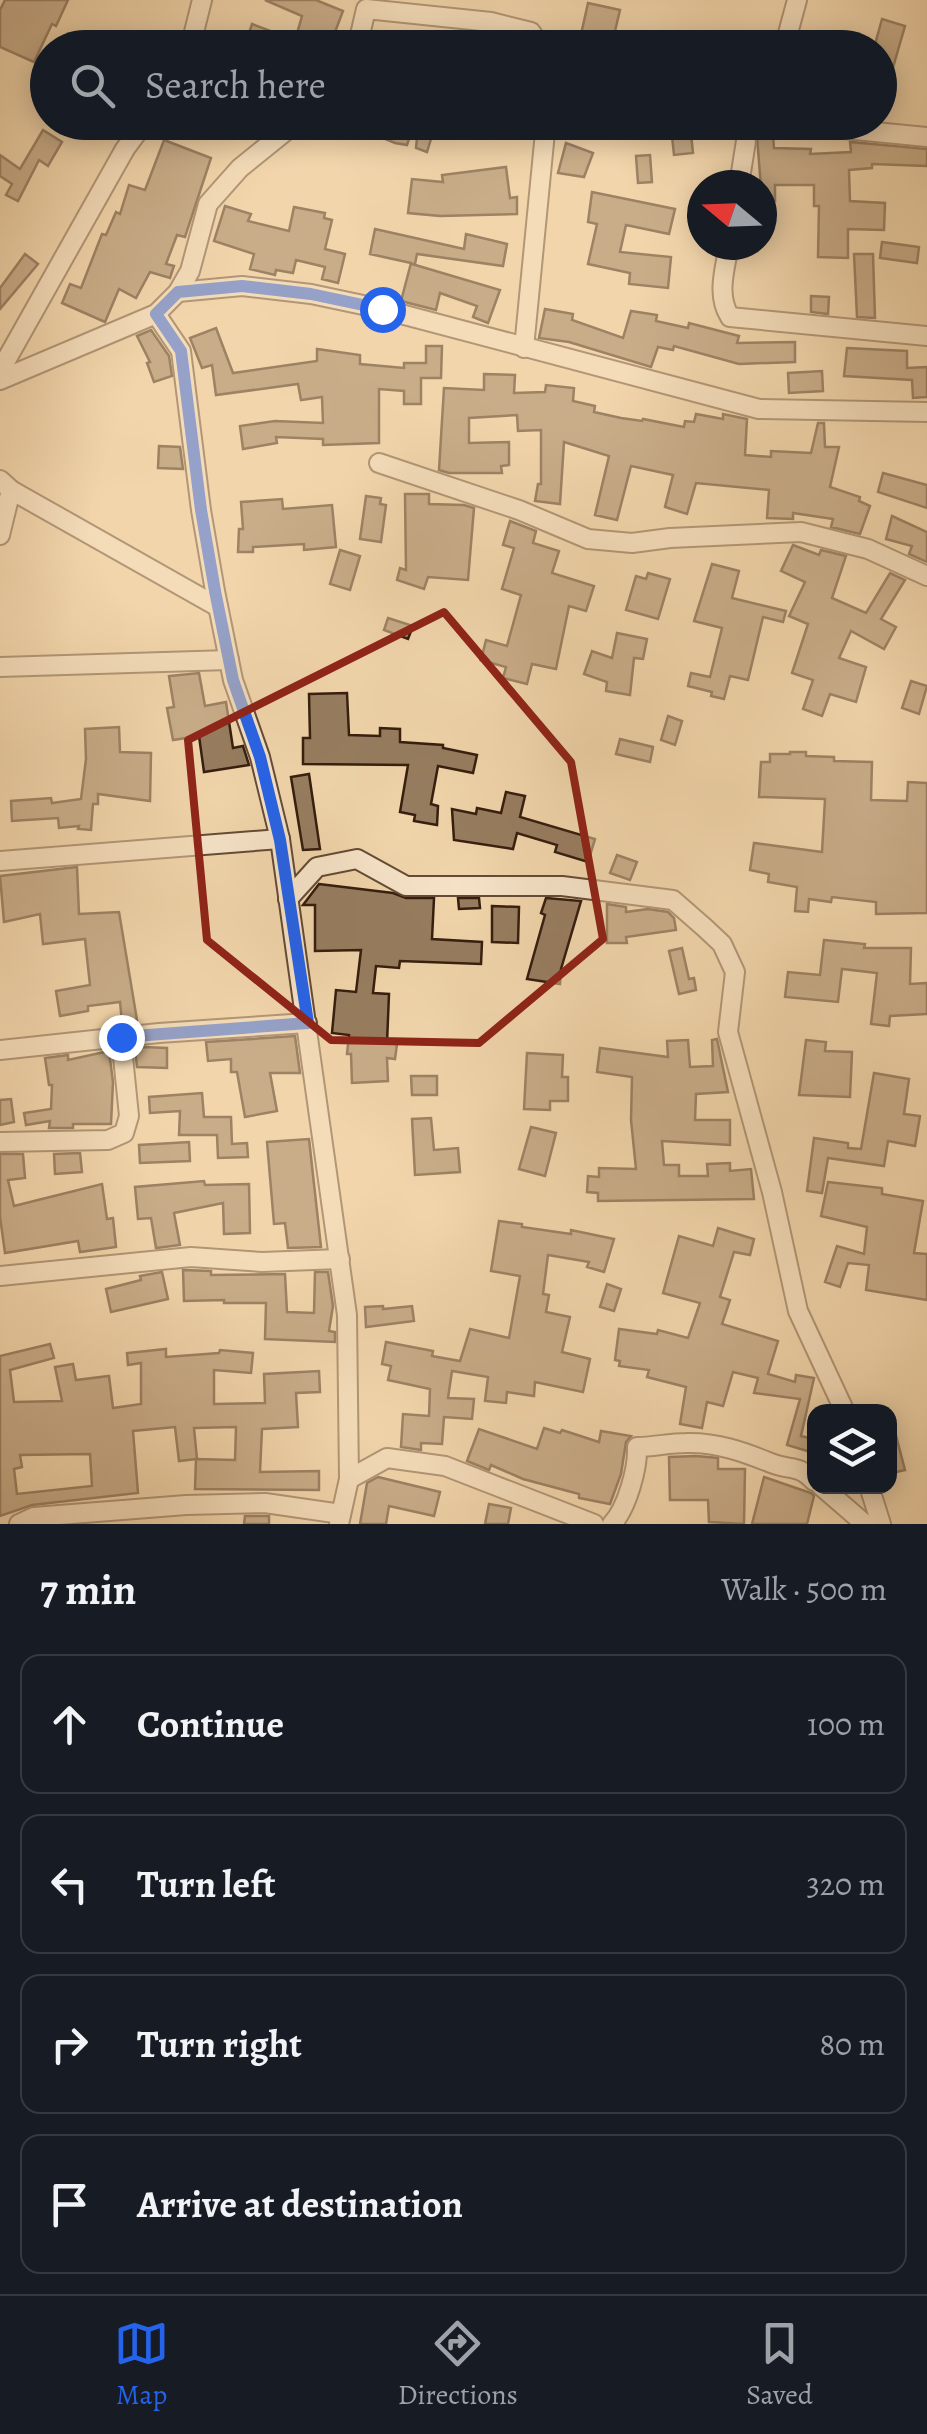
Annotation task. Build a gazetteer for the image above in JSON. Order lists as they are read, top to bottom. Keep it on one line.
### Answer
{"north":"left","page":{"search":"Search here","heading":["7 min","Walk · 500 m"],"list":[["Continue","100 m"],["Turn left","320 m"],["Turn right","80 m"],"Arrive at destination"],"nav":["Map","Directions","Saved"]}}
